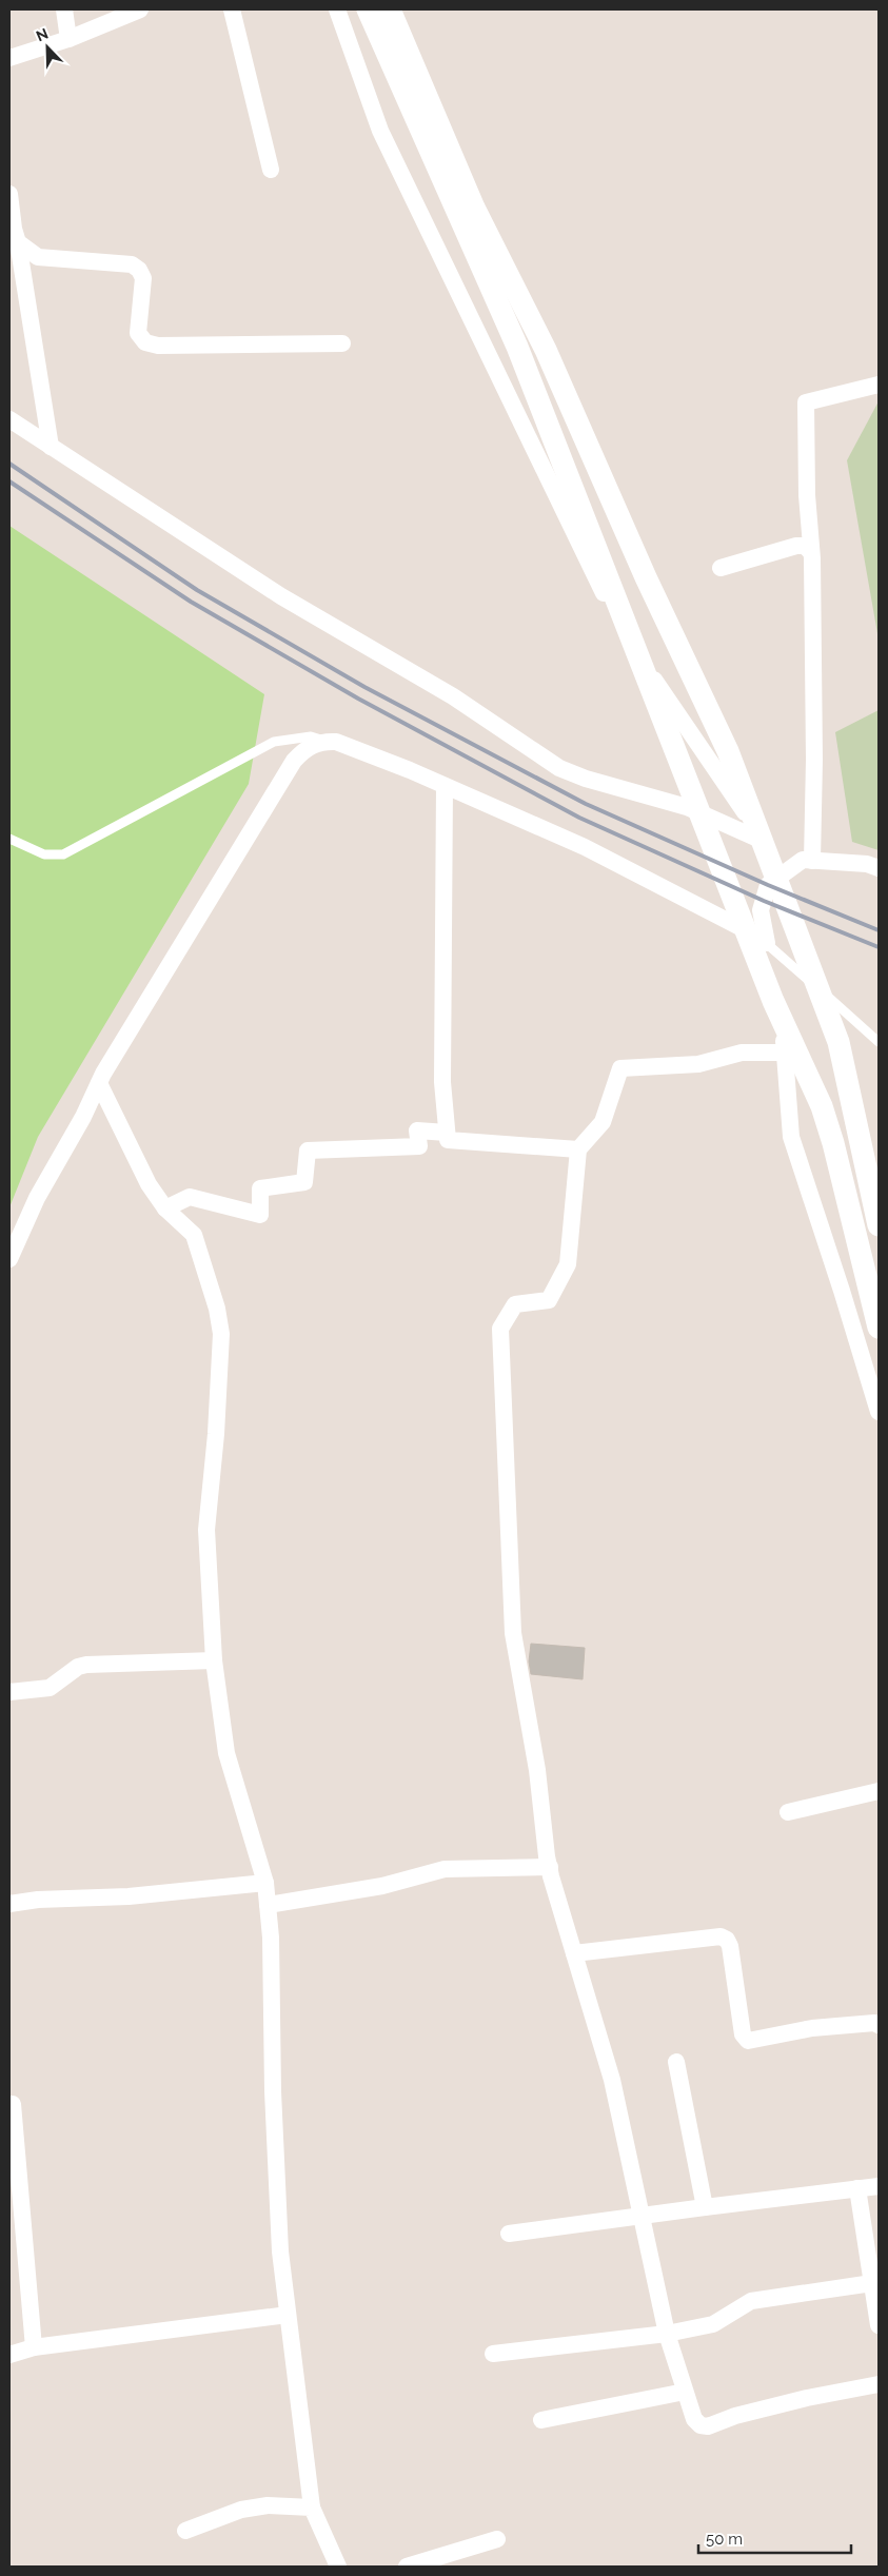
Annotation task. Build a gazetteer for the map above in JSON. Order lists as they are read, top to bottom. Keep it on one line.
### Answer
{"scale_bar":"50 m","north":"top left"}
